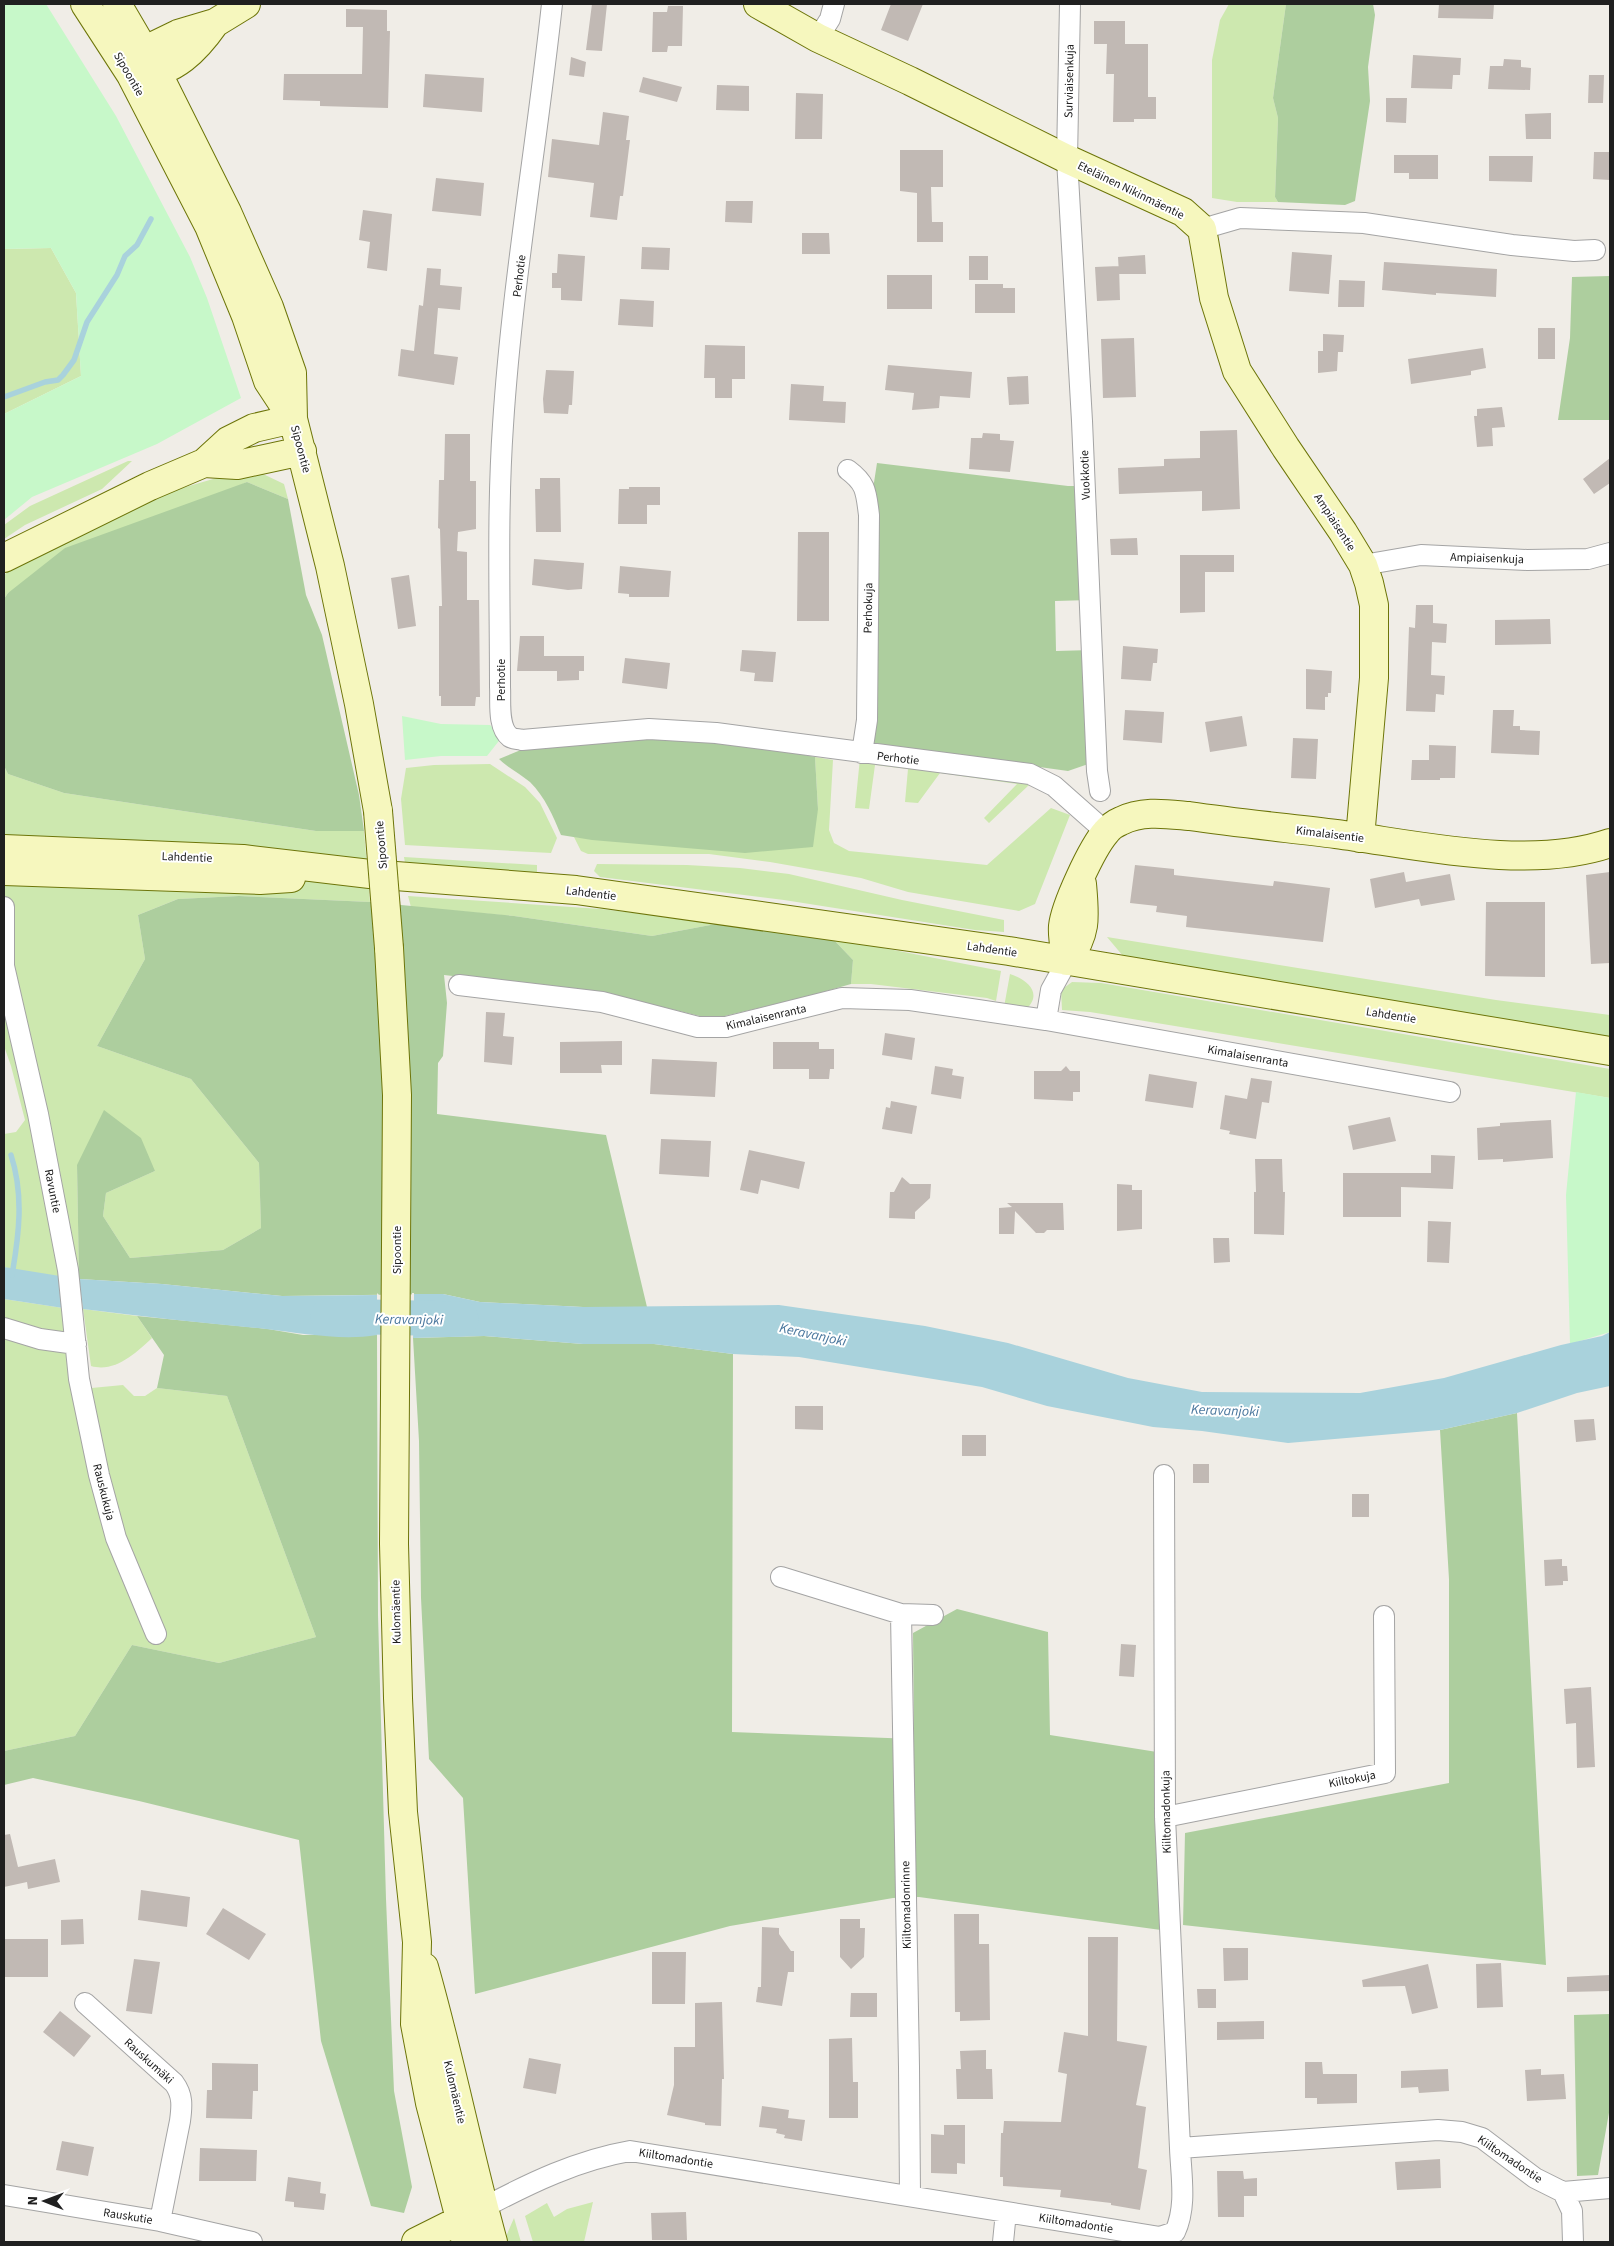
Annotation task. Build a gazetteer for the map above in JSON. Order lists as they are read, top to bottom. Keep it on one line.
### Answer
{"streets":{"main road":["Sipoontie","Eteläinen Nikinmäentie","Ampiaisentie","Kimalaisentie","Lahdentie","Kulomäentie"],"street":["Surviaisenkuja","Perhotie","Vuokkotie","Ampiaisenkuja","Perhokuja","Kimalaisenranta","Ravuntie","Rauskukuja","Kiiltokuja","Kiiltomadonkuja","Kiiltomadonrinne","Rauskumäki","Kiiltomadontie","Rauskutie"]},"crossings":[["Sipoontie","Kulomäentie"],["Surviaisenkuja","Eteläinen Nikinmäentie"],["Surviaisenkuja","Vuokkotie"],["Eteläinen Nikinmäentie","Vuokkotie"],["Eteläinen Nikinmäentie","Ampiaisentie"],["Perhotie","Perhokuja"],["Perhotie","Kimalaisentie"],["Ampiaisentie","Ampiaisenkuja"],["Ampiaisentie","Kimalaisentie"],["Kimalaisentie","Lahdentie"],["Ravuntie","Rauskukuja"],["Kulomäentie","Kiiltomadontie"],["Kiiltokuja","Kiiltomadonkuja"],["Kiiltomadonkuja","Kiiltomadontie"],["Kiiltomadonrinne","Kiiltomadontie"],["Rauskumäki","Rauskutie"]],"water":["Keravanjoki"],"north":"left"}
